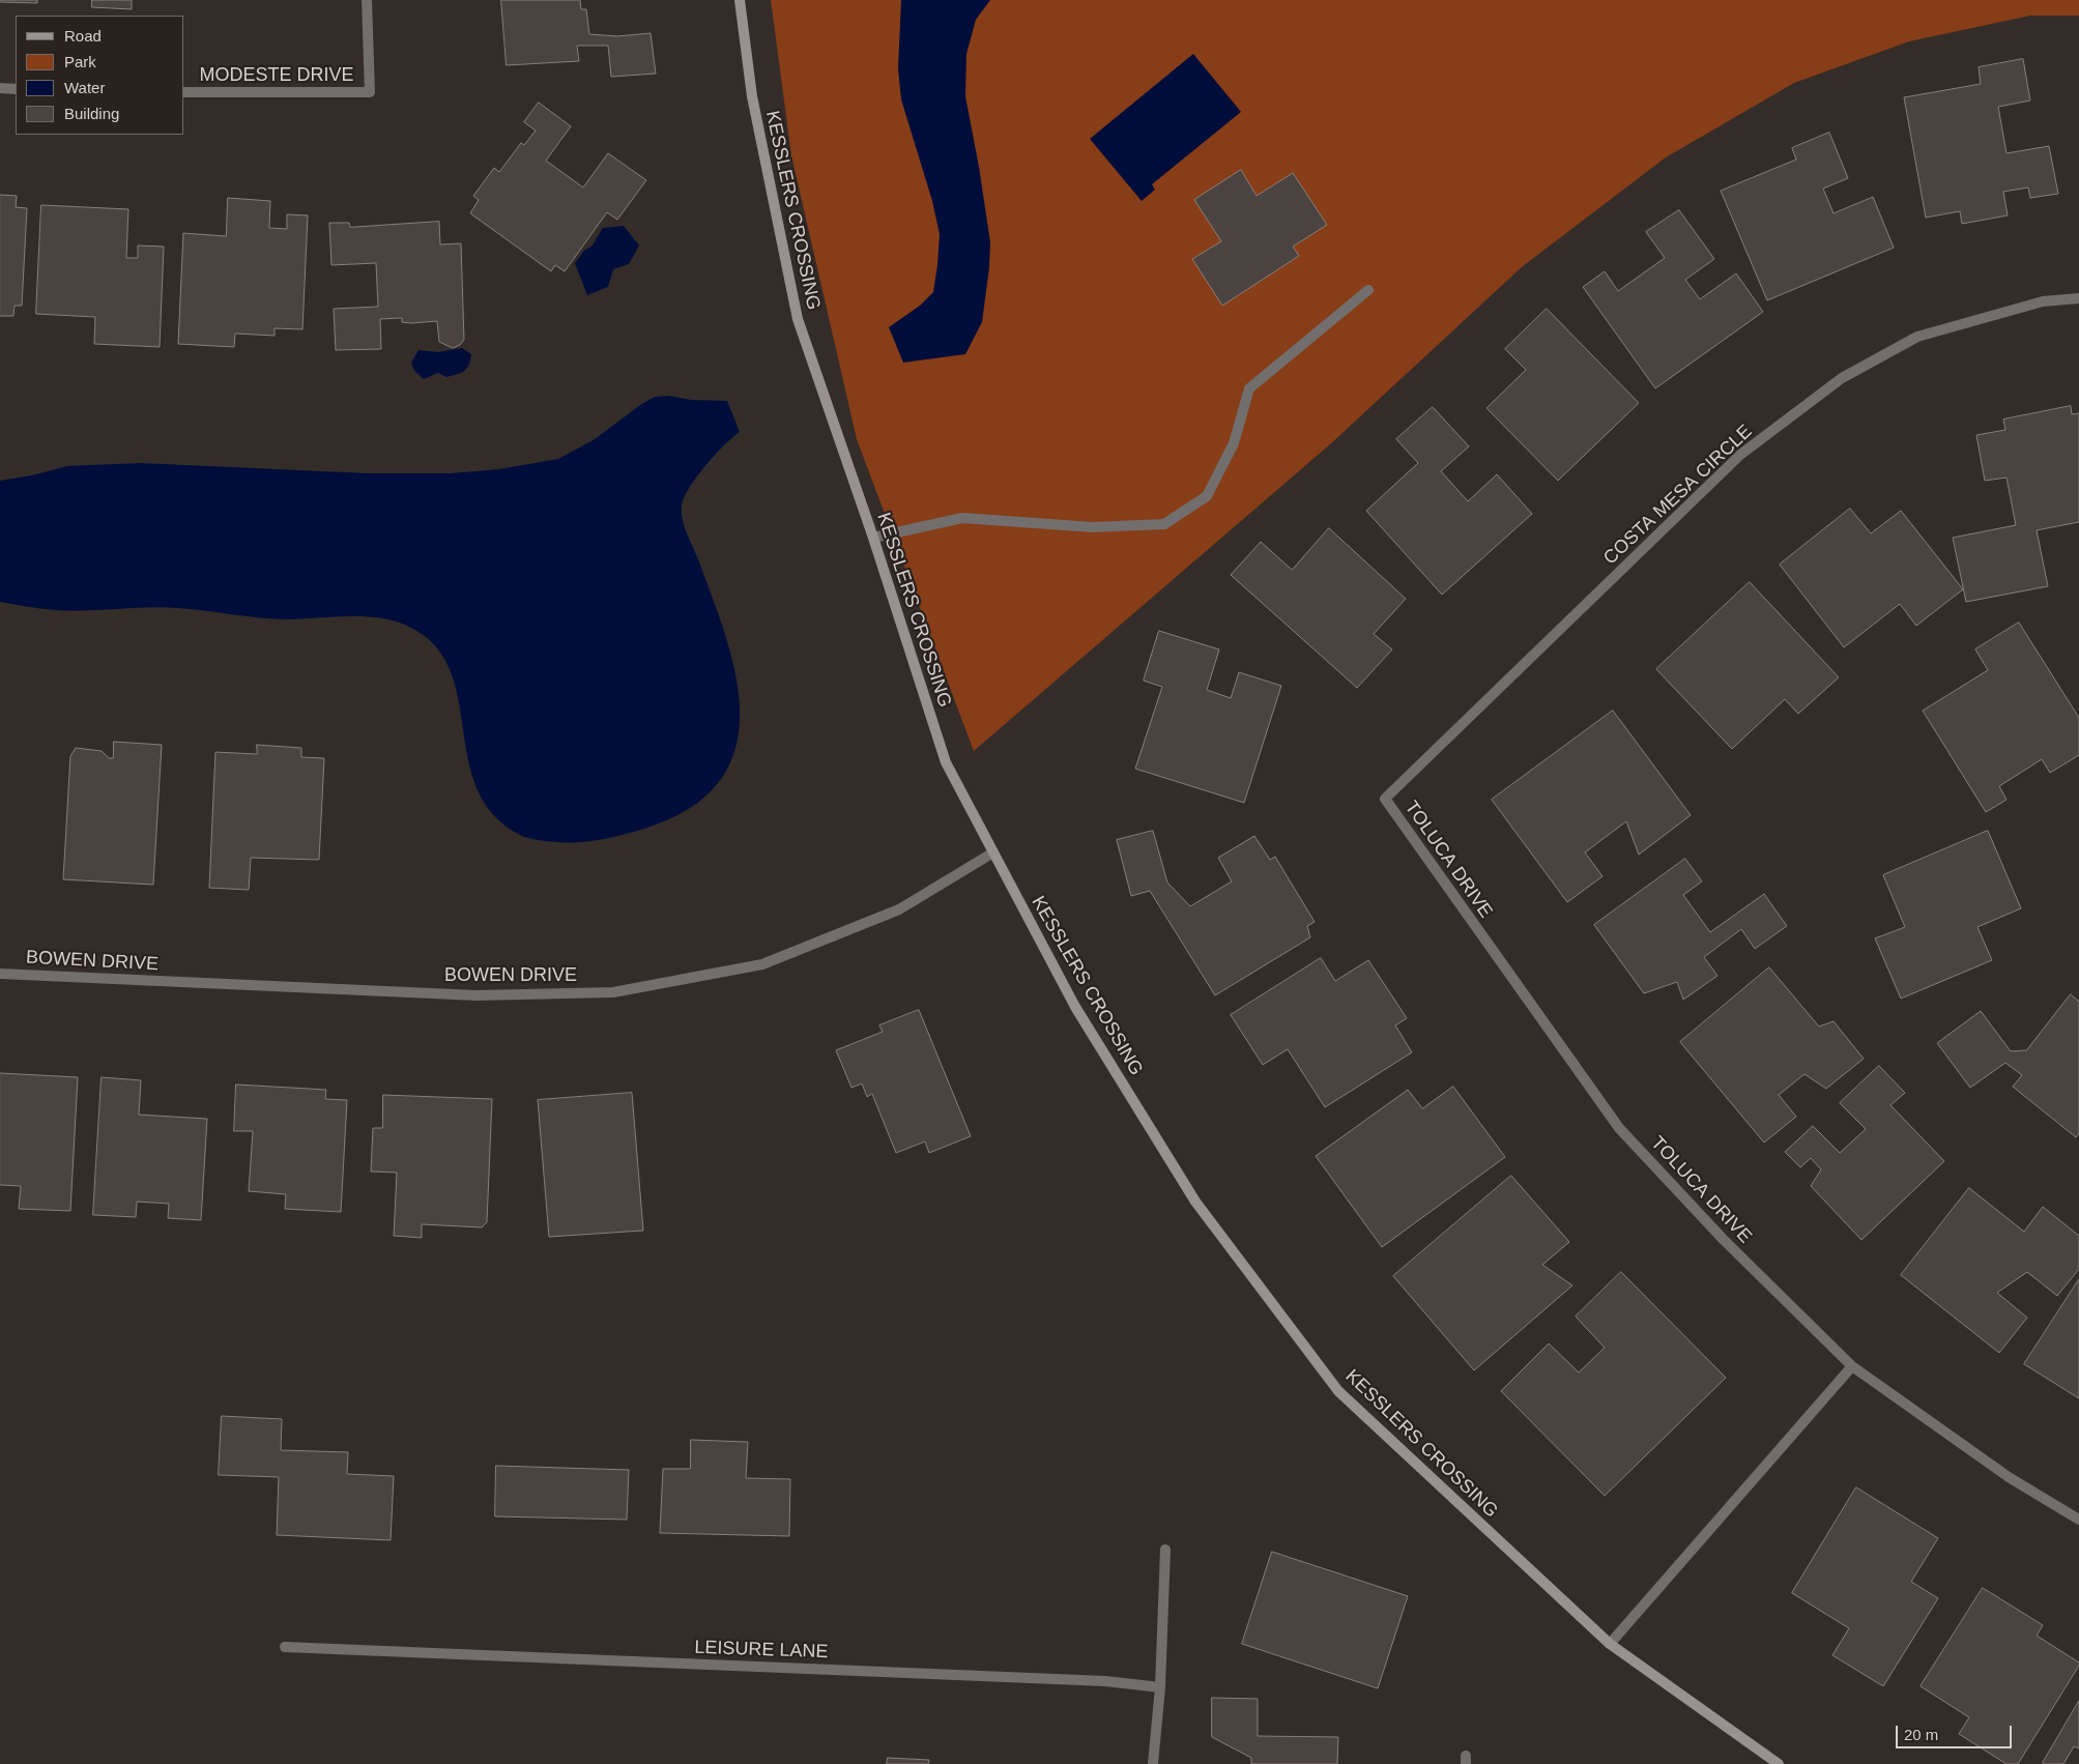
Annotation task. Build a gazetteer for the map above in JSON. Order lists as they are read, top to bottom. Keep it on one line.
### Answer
{"streets":{"street":["MODESTE DRIVE","KESSLERS CROSSING","COSTA MESA CIRCLE","TOLUCA DRIVE","BOWEN DRIVE","LEISURE LANE"]},"crossings":[["KESSLERS CROSSING","BOWEN DRIVE"],["COSTA MESA CIRCLE","TOLUCA DRIVE"]],"legend":["Road","Park","Water","Building"],"scale_bar":"20 m"}
